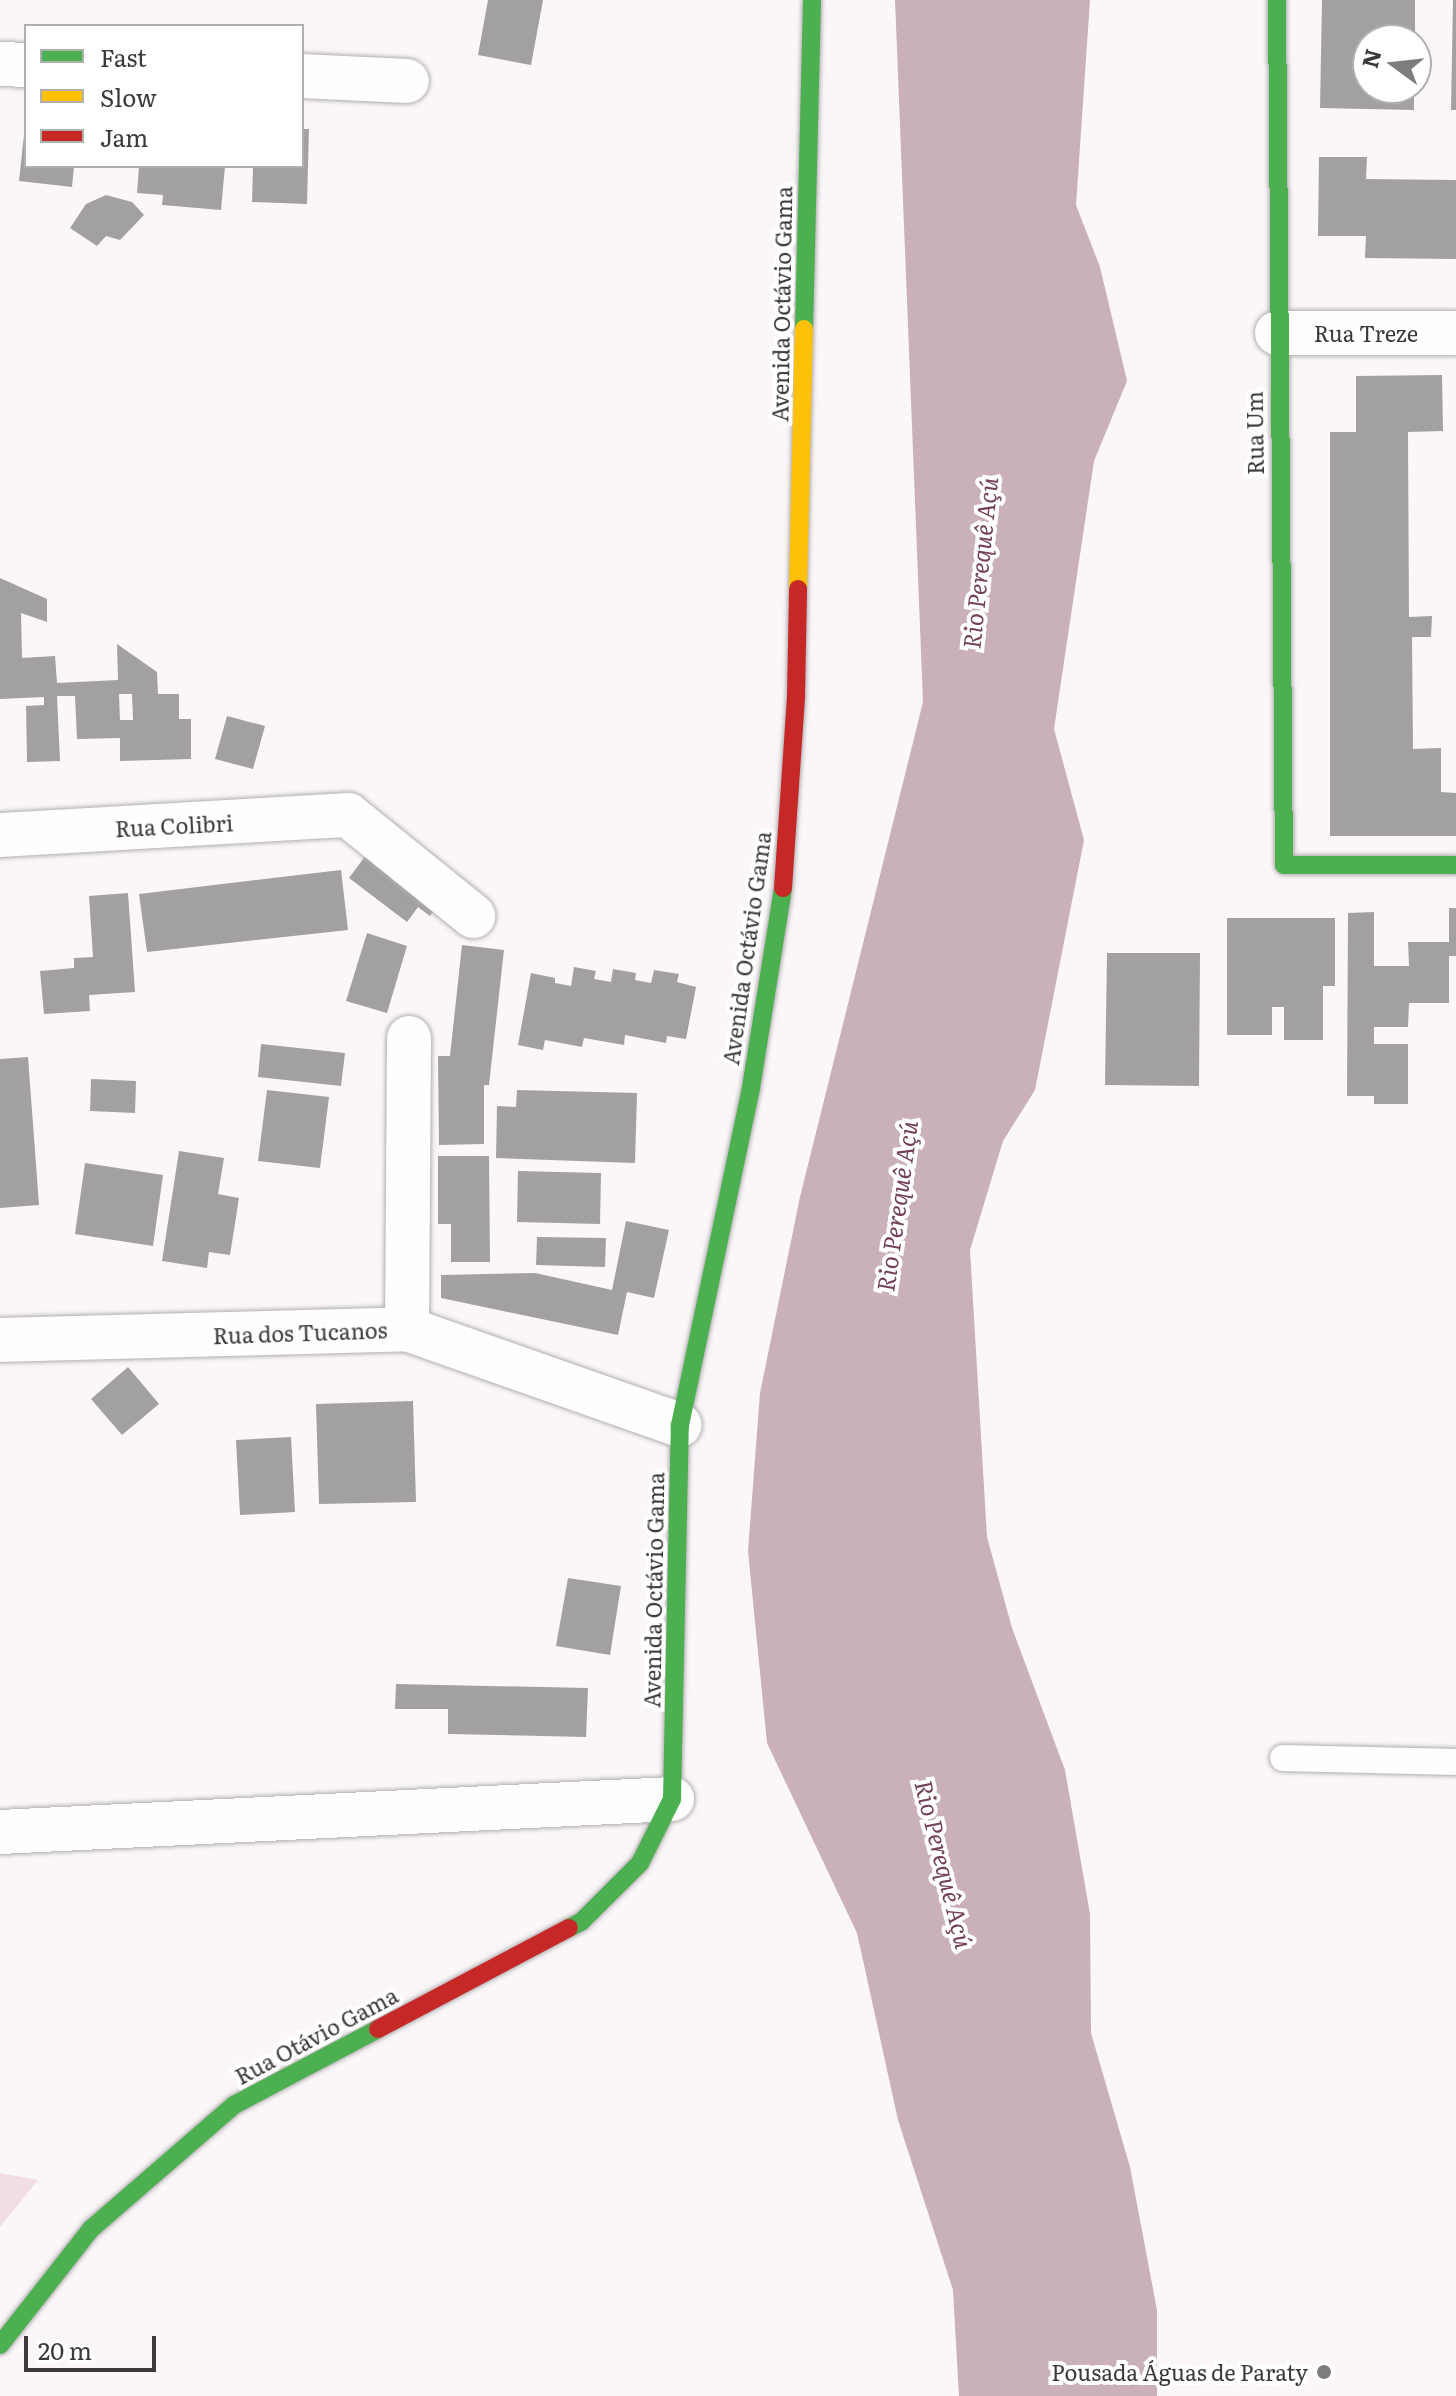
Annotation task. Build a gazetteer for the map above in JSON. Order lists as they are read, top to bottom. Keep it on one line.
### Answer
{"streets":{"street":["Avenida Octávio Gama","Rua Treze","Rua Um","Rua Colibri","Rua dos Tucanos","Rua Otávio Gama"]},"crossings":[["Avenida Octávio Gama","Rua dos Tucanos"],["Avenida Octávio Gama","Rua Otávio Gama"],["Rua Treze","Rua Um"]],"water":["Rio Perequê Açú"],"places":["Pousada Águas de Paraty"],"legend":["Fast","Slow","Jam"],"scale_bar":"20 m","north":"left"}
